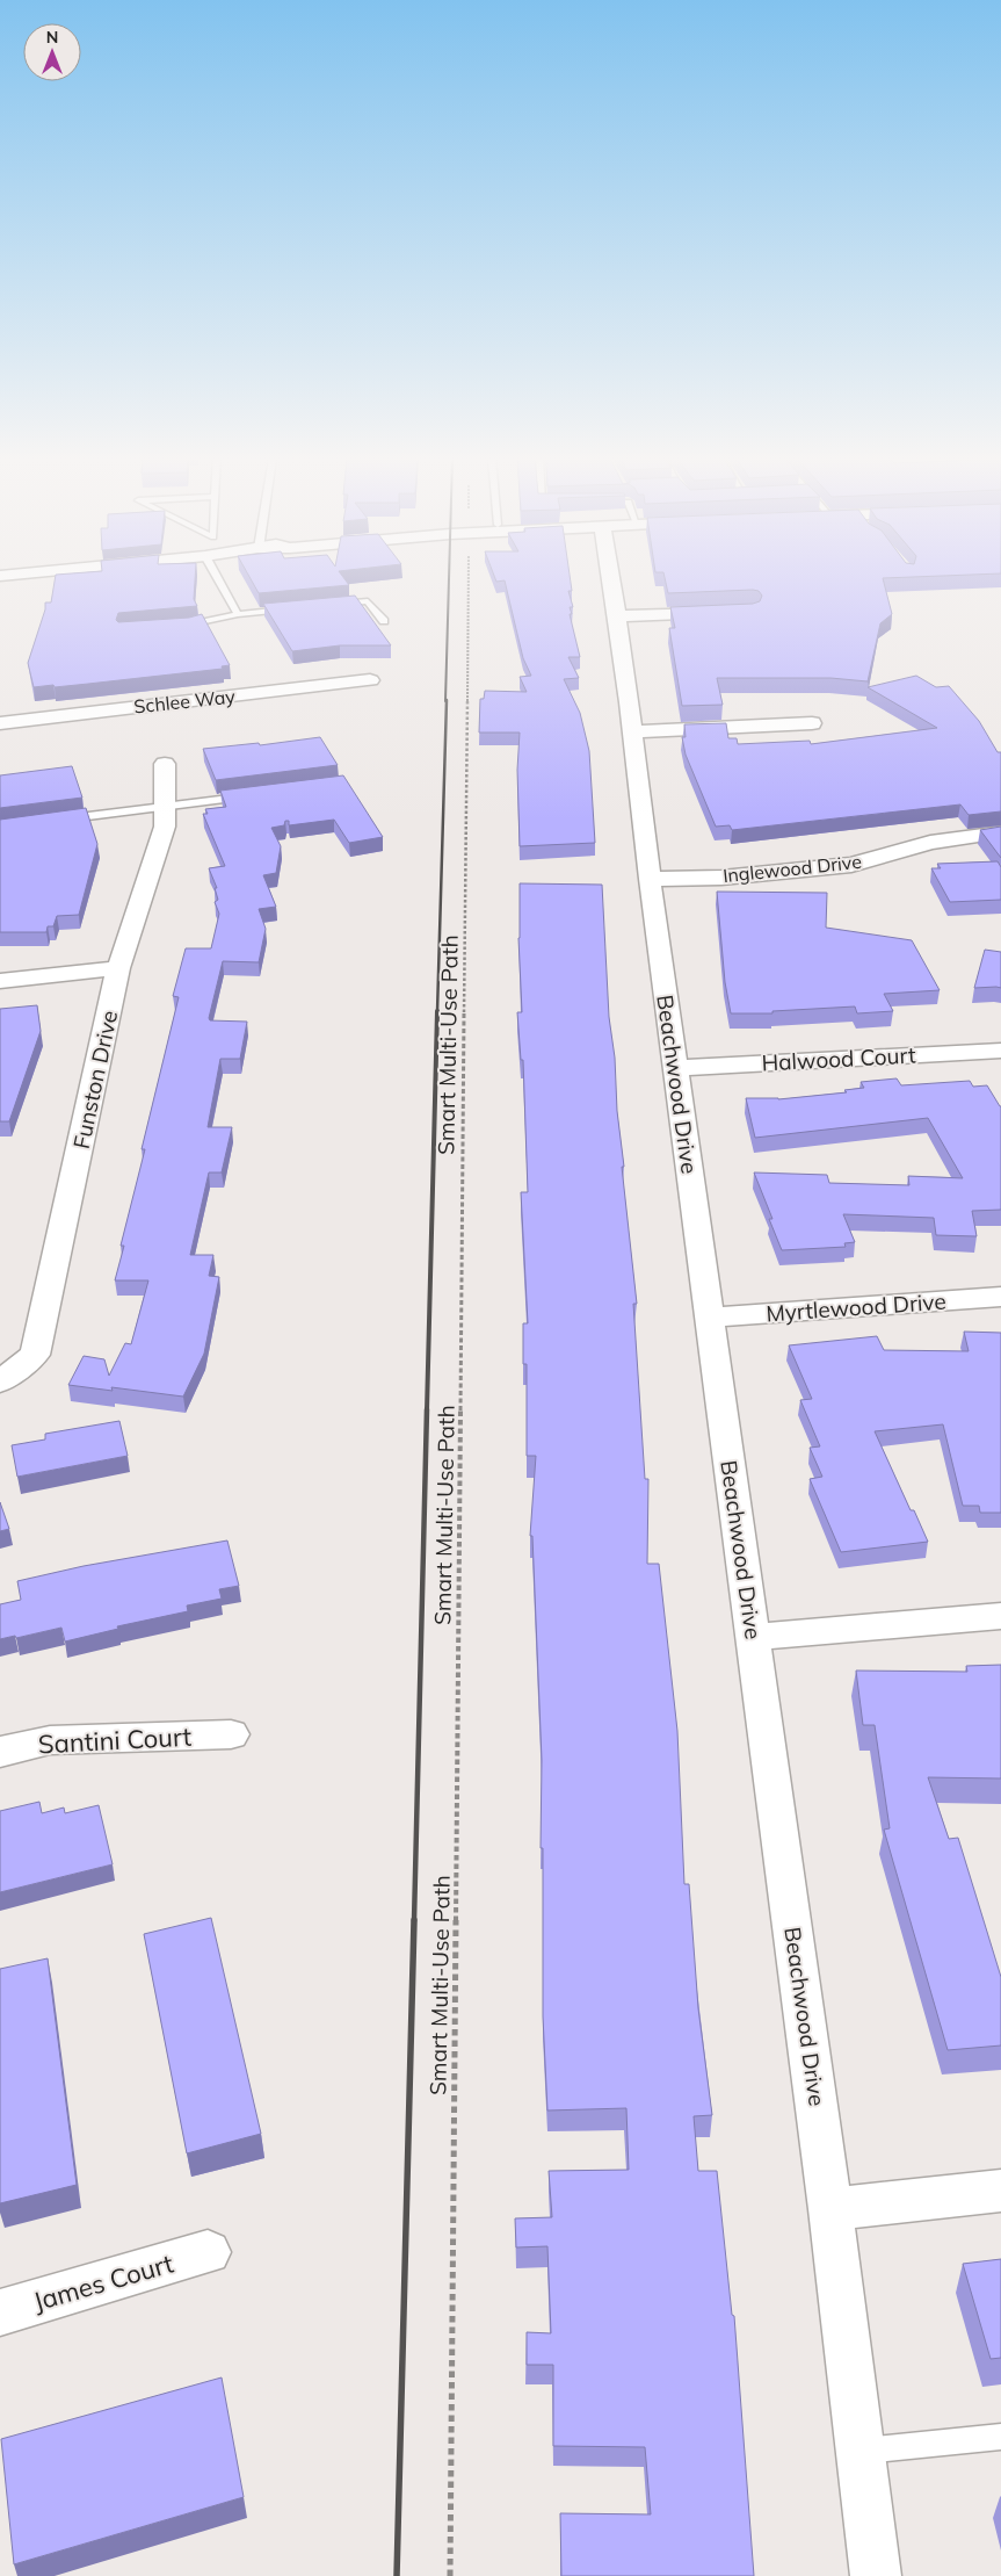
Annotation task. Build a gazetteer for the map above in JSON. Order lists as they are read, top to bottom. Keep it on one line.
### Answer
{"streets":{"street":["Schlee Way","Inglewood Drive","Halwood Court","Funston Drive","Beachwood Drive","Myrtlewood Drive","Santini Court","James Court"],"path":["Smart Multi-Use Path"]},"crossings":[["Inglewood Drive","Beachwood Drive"],["Halwood Court","Beachwood Drive"],["Beachwood Drive","Myrtlewood Drive"]],"north":"top"}
